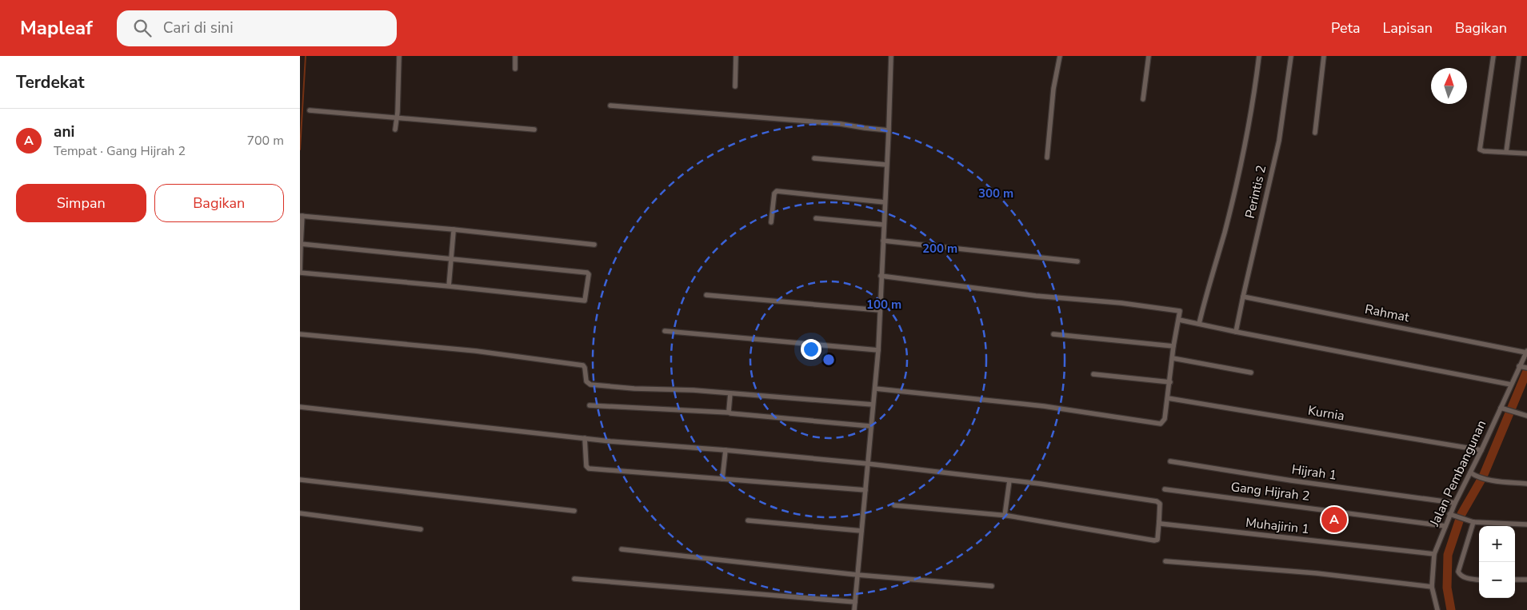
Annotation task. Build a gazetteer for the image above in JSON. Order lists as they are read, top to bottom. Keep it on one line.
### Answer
{"streets":{"street":["Perintis 2","Rahmat","Kurnia","Hijrah 1","Jalan Pembangunan","Gang Hijrah 2","Muhajirin 1"]},"crossings":[["Perintis 2","Rahmat"],["Rahmat","Jalan Pembangunan"],["Kurnia","Jalan Pembangunan"],["Hijrah 1","Jalan Pembangunan"],["Jalan Pembangunan","Gang Hijrah 2"],["Jalan Pembangunan","Muhajirin 1"]],"north":"top","page":{"header":"Mapleaf","search":"Cari di sini","nav":["Peta","Lapisan","Bagikan"],"heading":"Terdekat","list":[{"mark":"A","name":"ani","note":"Tempat · Gang Hijrah 2","value":"700 m"}],"buttons":["Simpan","Bagikan"],"pins":"A","map_buttons":["+","−"]},"rings":["300 m","200 m","100 m"]}
